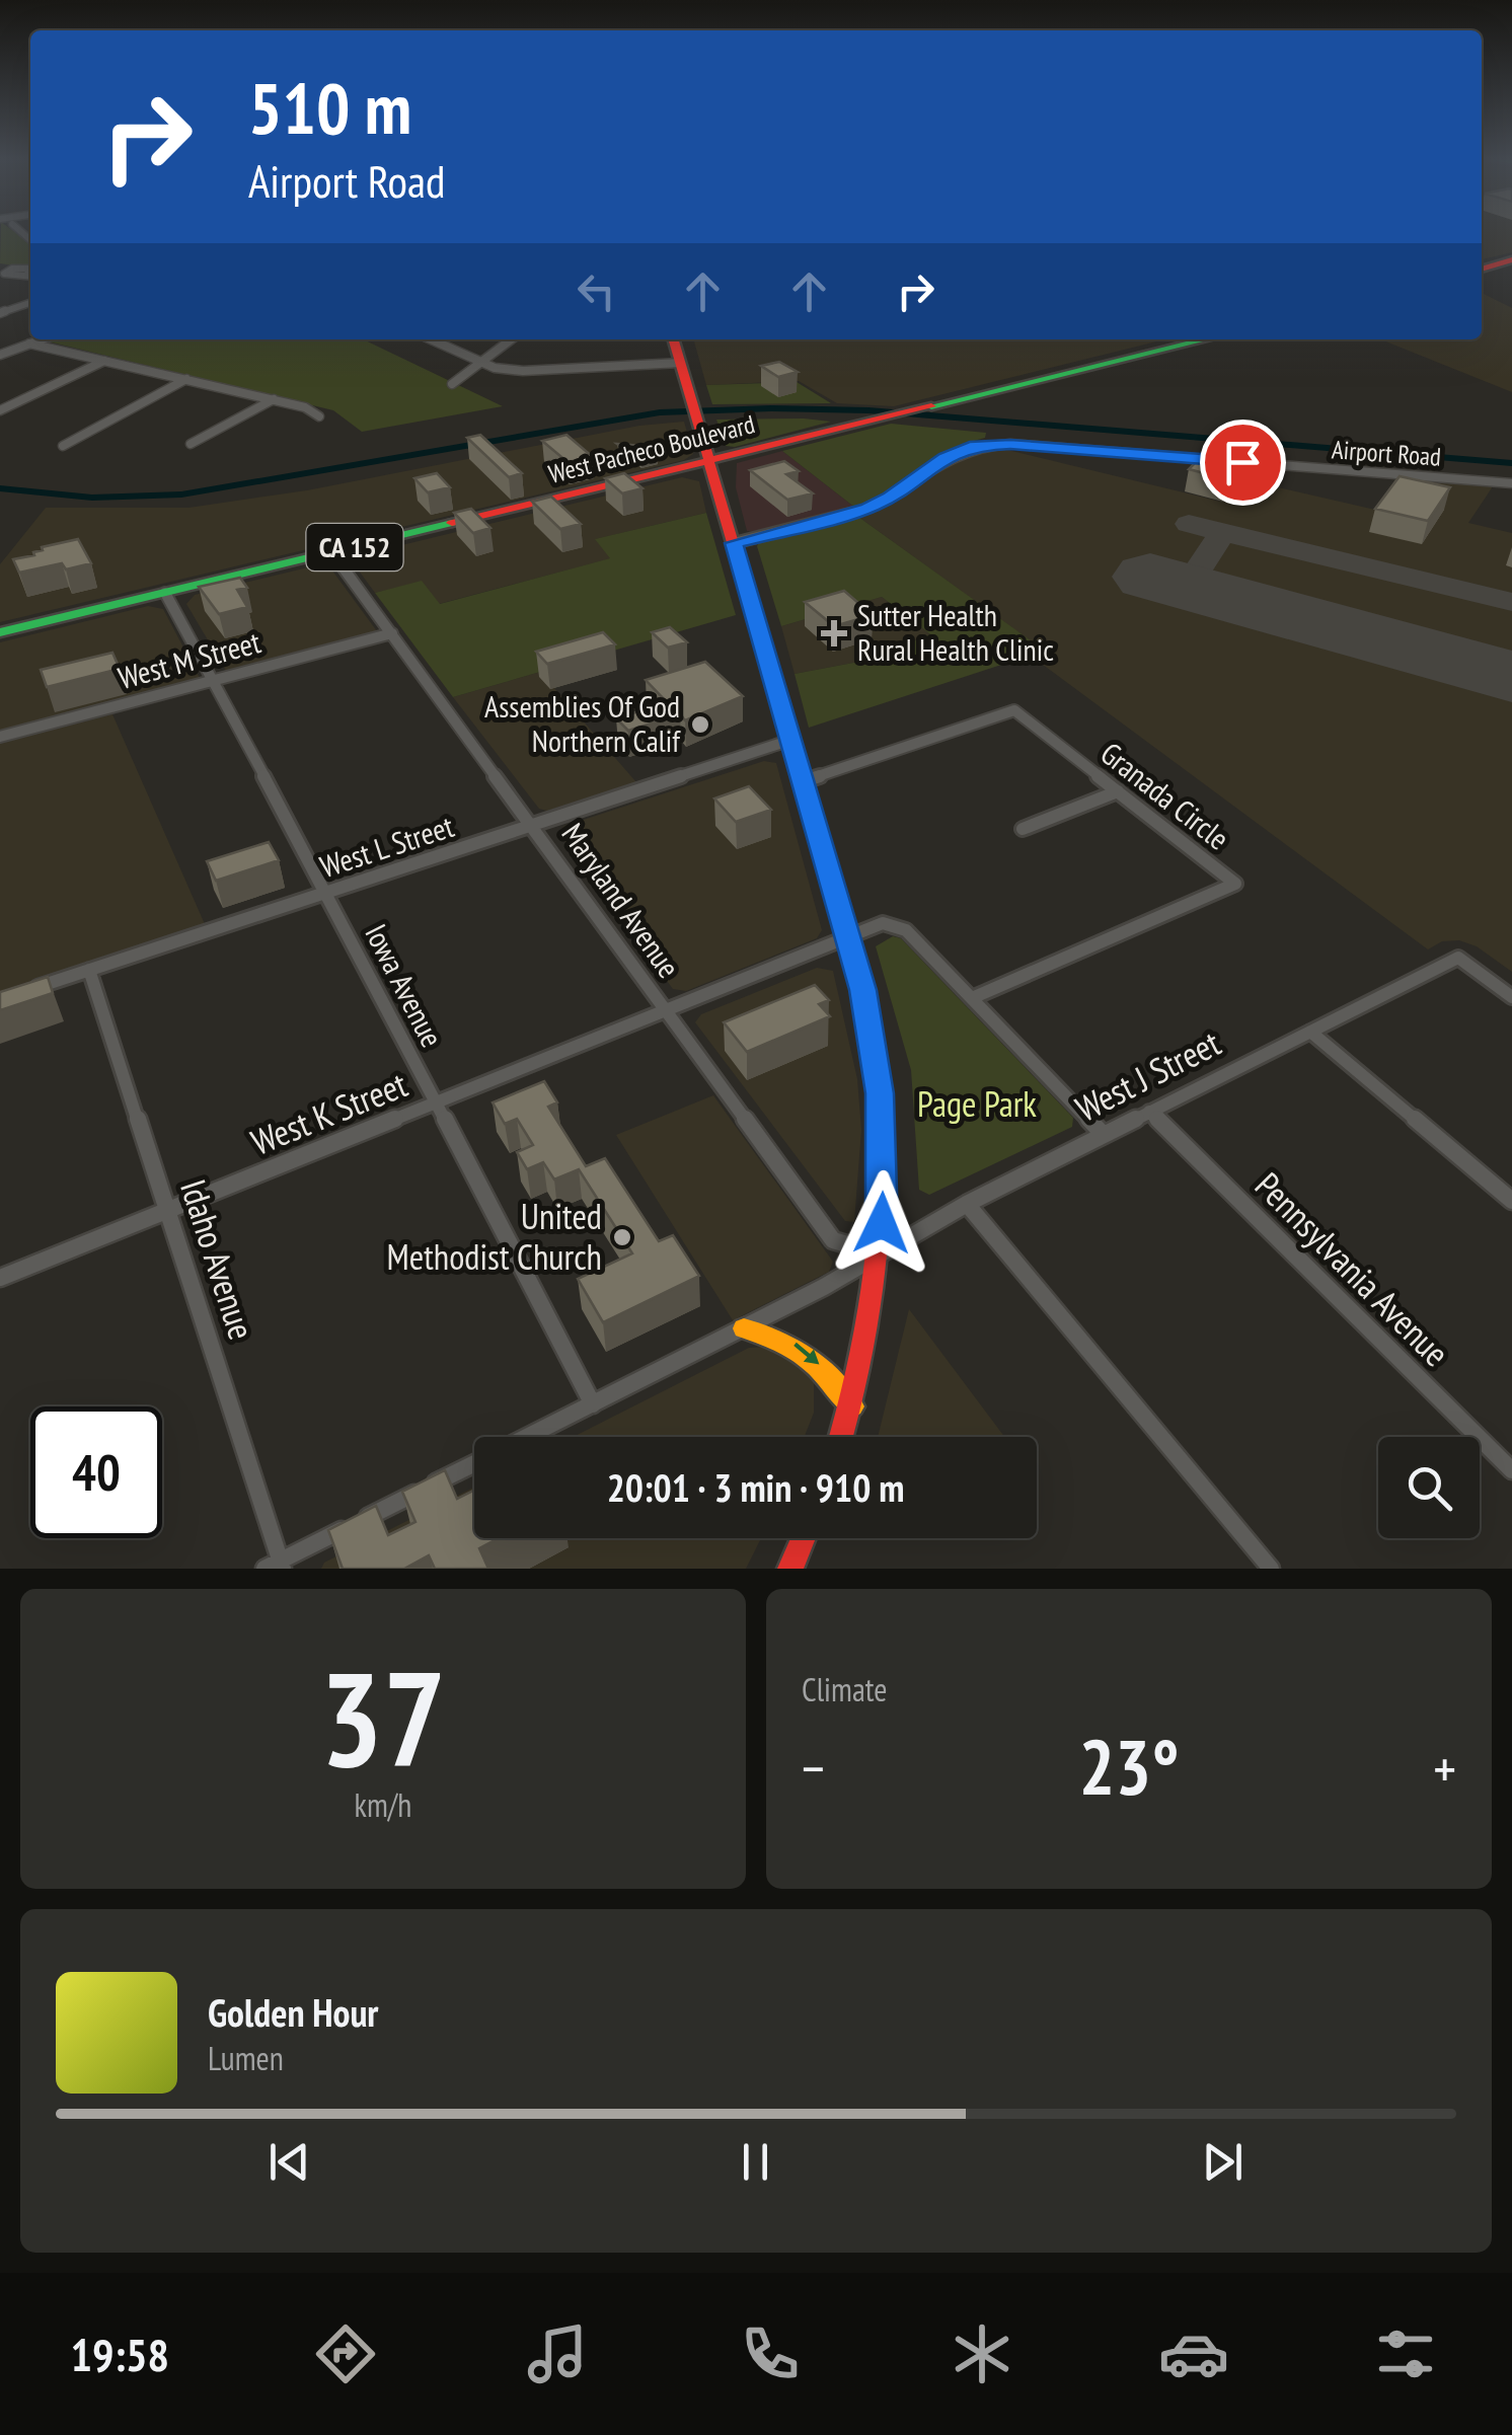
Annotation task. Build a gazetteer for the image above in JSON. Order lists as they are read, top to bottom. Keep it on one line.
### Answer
{"streets":{"main road":["West Pacheco Boulevard","CA 152"],"street":["Airport Road","West M Street","Granada Circle","West L Street","Maryland Avenue","Iowa Avenue","West J Street","West K Street","Idaho Avenue","Pennsylvania Avenue"]},"crossings":[["West Pacheco Boulevard","Maryland Avenue"],["West Pacheco Boulevard","Iowa Avenue"],["West M Street","Maryland Avenue"],["West M Street","Iowa Avenue"],["West L Street","Maryland Avenue"],["West L Street","Iowa Avenue"],["West L Street","Idaho Avenue"],["Maryland Avenue","West J Street"],["Maryland Avenue","West K Street"],["Iowa Avenue","West J Street"],["Iowa Avenue","West K Street"],["West J Street","Idaho Avenue"],["West J Street","Pennsylvania Avenue"],["West K Street","Idaho Avenue"]],"parks":["Page Park"],"places":{"health":["Sutter Health Rural Health Clinic"],"other":["Assemblies Of God Northern Calif","United Methodist Church"]},"page":{"turn":["510 m","Airport Road"],"limit":"40","trip":"20:01 · 3 min · 910 m","tile":[["37","km/h"],"Climate"],"heat":["−","23°","+"],"song":["Golden Hour","Lumen"],"tabs":"19:58"}}
